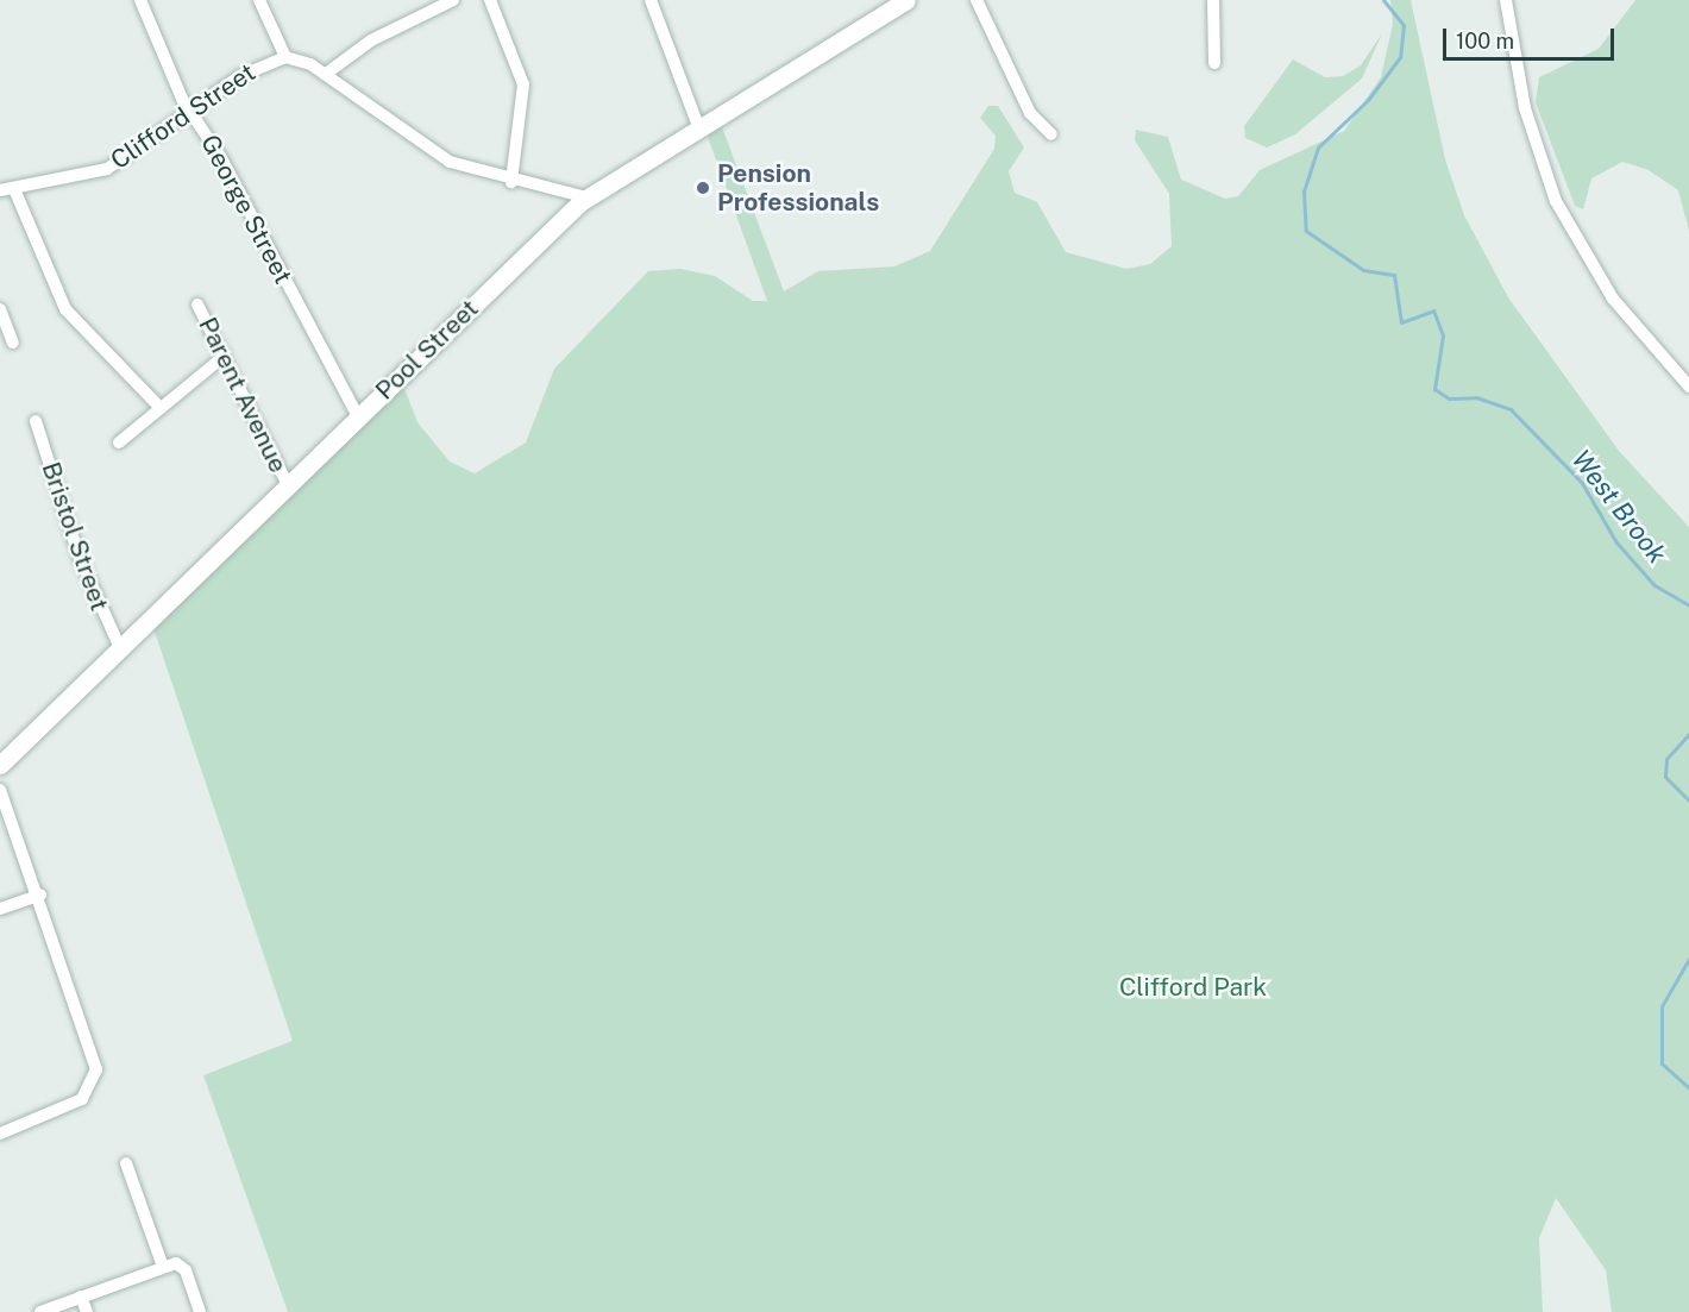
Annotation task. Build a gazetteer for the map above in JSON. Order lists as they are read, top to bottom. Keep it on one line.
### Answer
{"streets":{"main road":["Pool Street"],"street":["Clifford Street","George Street","Parent Avenue","Bristol Street"]},"crossings":[["Clifford Street","George Street"],["Clifford Street","Pool Street"],["George Street","Pool Street"],["Pool Street","Parent Avenue"],["Pool Street","Bristol Street"]],"water":["West Brook"],"parks":["Clifford Park"],"places":["Pension Professionals"],"scale_bar":"100 m"}
